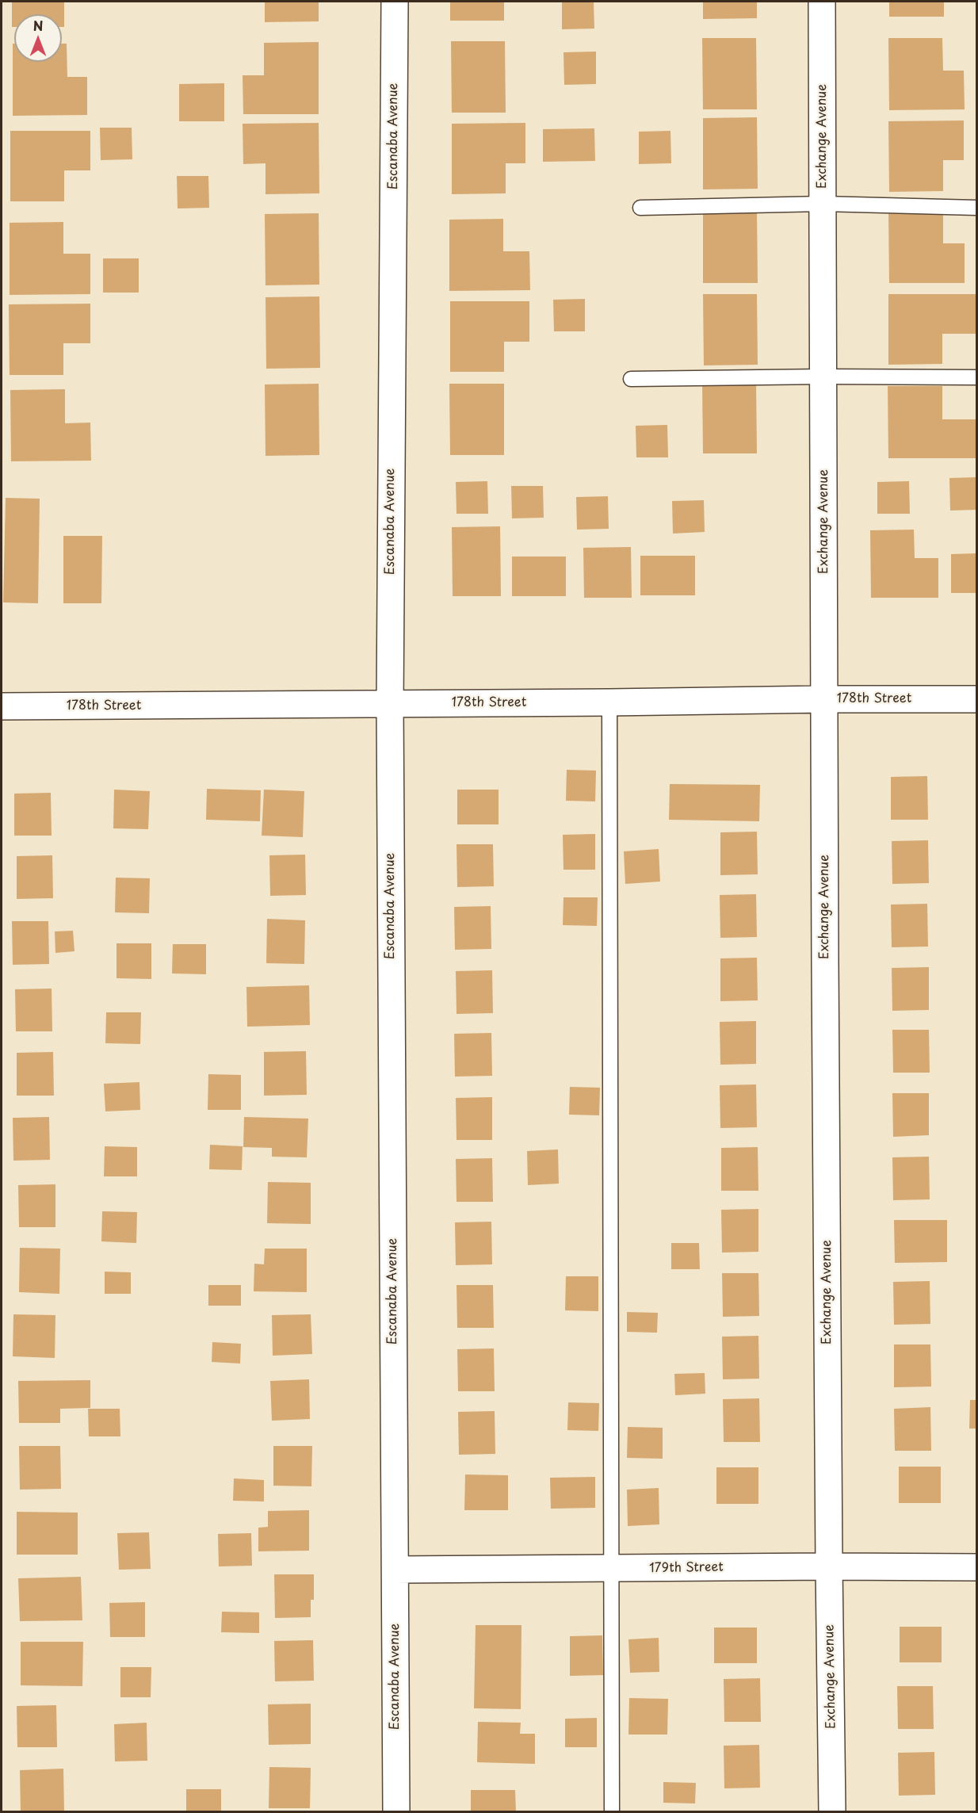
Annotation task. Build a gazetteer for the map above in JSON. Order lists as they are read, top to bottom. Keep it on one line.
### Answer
{"streets":{"street":["Escanaba Avenue","Exchange Avenue","178th Street","179th Street"]},"crossings":[["Escanaba Avenue","178th Street"],["Escanaba Avenue","179th Street"],["Exchange Avenue","178th Street"],["Exchange Avenue","179th Street"]],"north":"top"}
